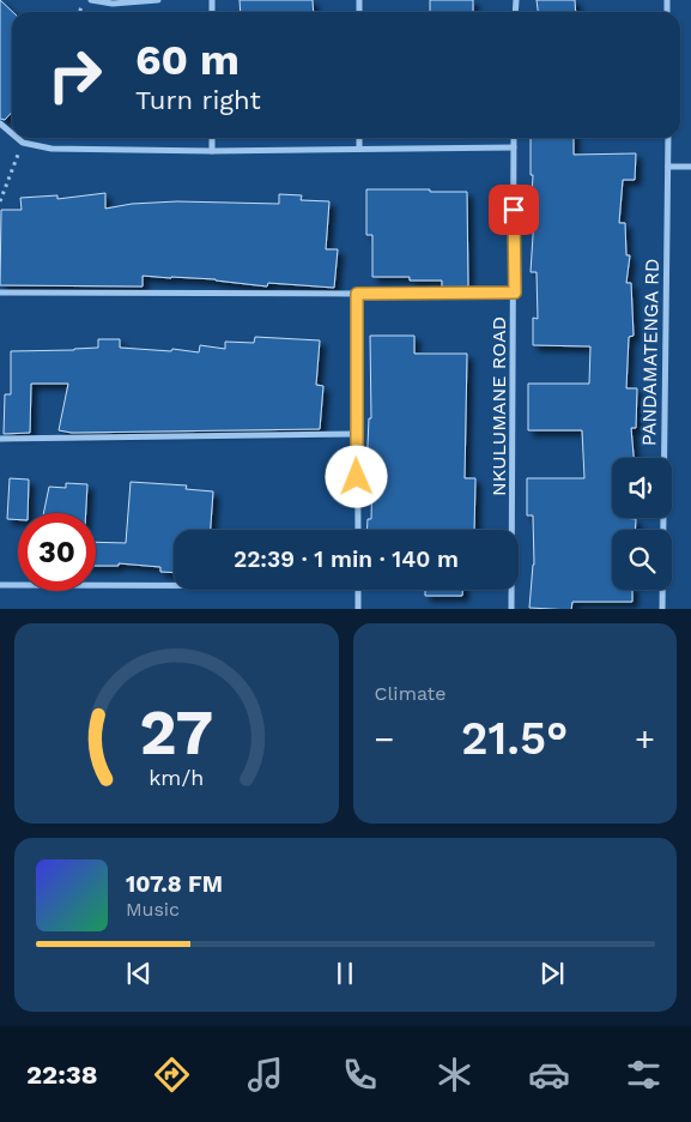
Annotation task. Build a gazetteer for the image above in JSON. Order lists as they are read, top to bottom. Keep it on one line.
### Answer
{"streets":{"street":["PANDAMATENGA RD","NKULUMANE ROAD"]},"page":{"turn":["60 m","Turn right"],"limit":"30","trip":"22:39 · 1 min · 140 m","tile":"Climate","heat":["−","21.5°","+"],"song":["107.8 FM","Music"],"tabs":"22:38","gauge":["27","km/h"]}}
